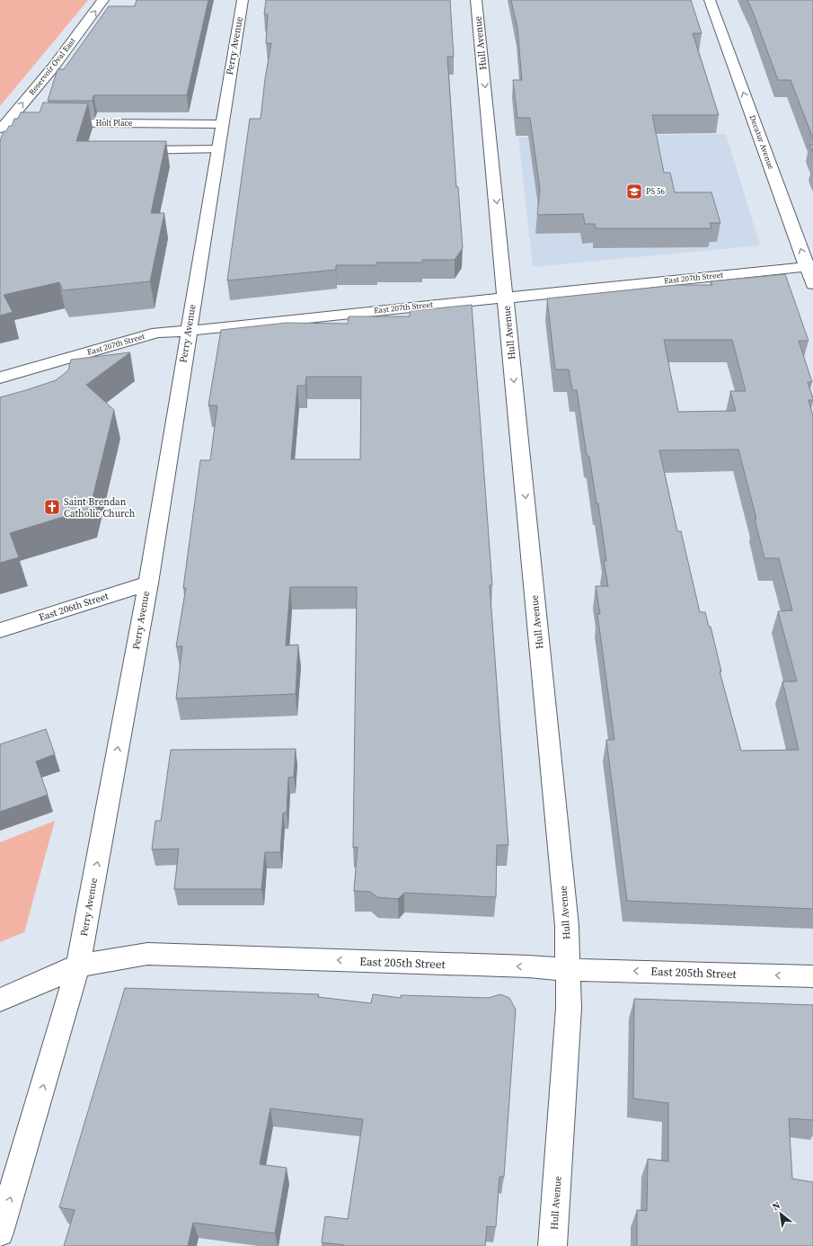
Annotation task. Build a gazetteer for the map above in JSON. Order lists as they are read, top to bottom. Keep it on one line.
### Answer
{"streets":{"street":["Hull Avenue","Perry Avenue","Reservoir Oval East","Holt Place","Decatur Avenue","East 207th Street","East 206th Street","East 205th Street"]},"crossings":[["Hull Avenue","East 207th Street"],["Hull Avenue","East 205th Street"],["Perry Avenue","Holt Place"],["Perry Avenue","East 207th Street"],["Perry Avenue","East 206th Street"],["Perry Avenue","East 205th Street"],["Reservoir Oval East","Holt Place"],["Decatur Avenue","East 207th Street"]],"one_way":["Hull Avenue","Perry Avenue","Reservoir Oval East","Decatur Avenue","East 205th Street"],"places":{"school or university":["PS 56"],"church":["Saint Brendan Catholic Church"]},"north":"top left"}
